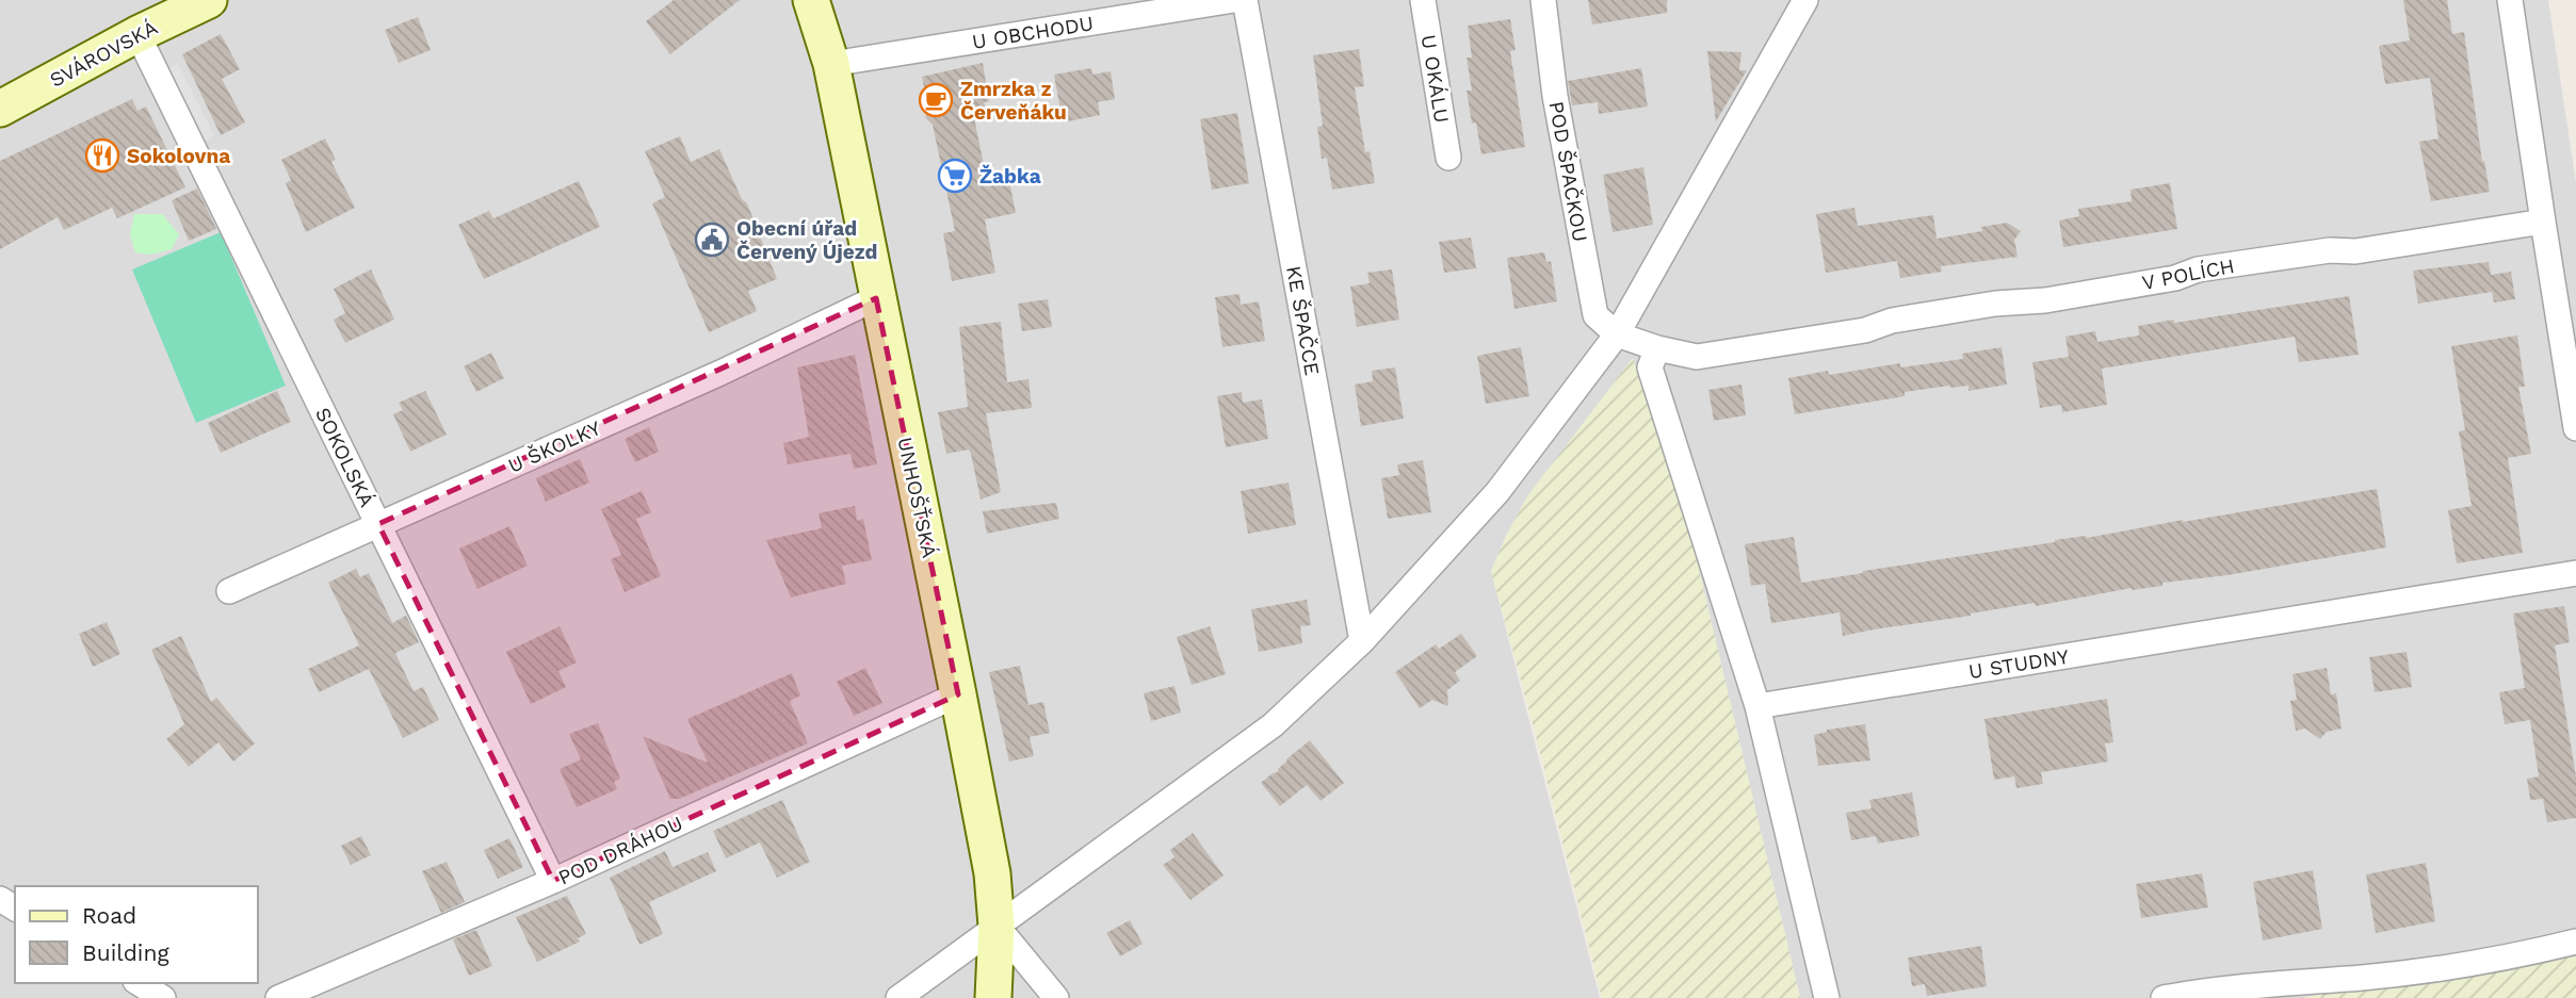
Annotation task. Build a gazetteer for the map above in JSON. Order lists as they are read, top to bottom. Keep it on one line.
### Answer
{"streets":{"main road":["SVÁROVSKÁ","UNHOŠŤSKÁ"],"street":["U OBCHODU","U OKÁLU","POD ŠPAČKOU","V POLÍCH","KE ŠPAČCE","U ŠKOLKY","SOKOLSKÁ","U STUDNY","POD DRÁHOU"]},"crossings":[["U OBCHODU","UNHOŠŤSKÁ"],["SVÁROVSKÁ","SOKOLSKÁ"],["POD ŠPAČKOU","V POLÍCH"],["U ŠKOLKY","SOKOLSKÁ"],["U ŠKOLKY","UNHOŠŤSKÁ"],["SOKOLSKÁ","POD DRÁHOU"],["UNHOŠŤSKÁ","POD DRÁHOU"]],"places":{"cafe":["Zmrzka z Červeňáku"],"restaurant":["Sokolovna"],"supermarket":["Žabka"],"public building":["Obecní úřad Červený Újezd"]},"legend":["Road","Building"]}
